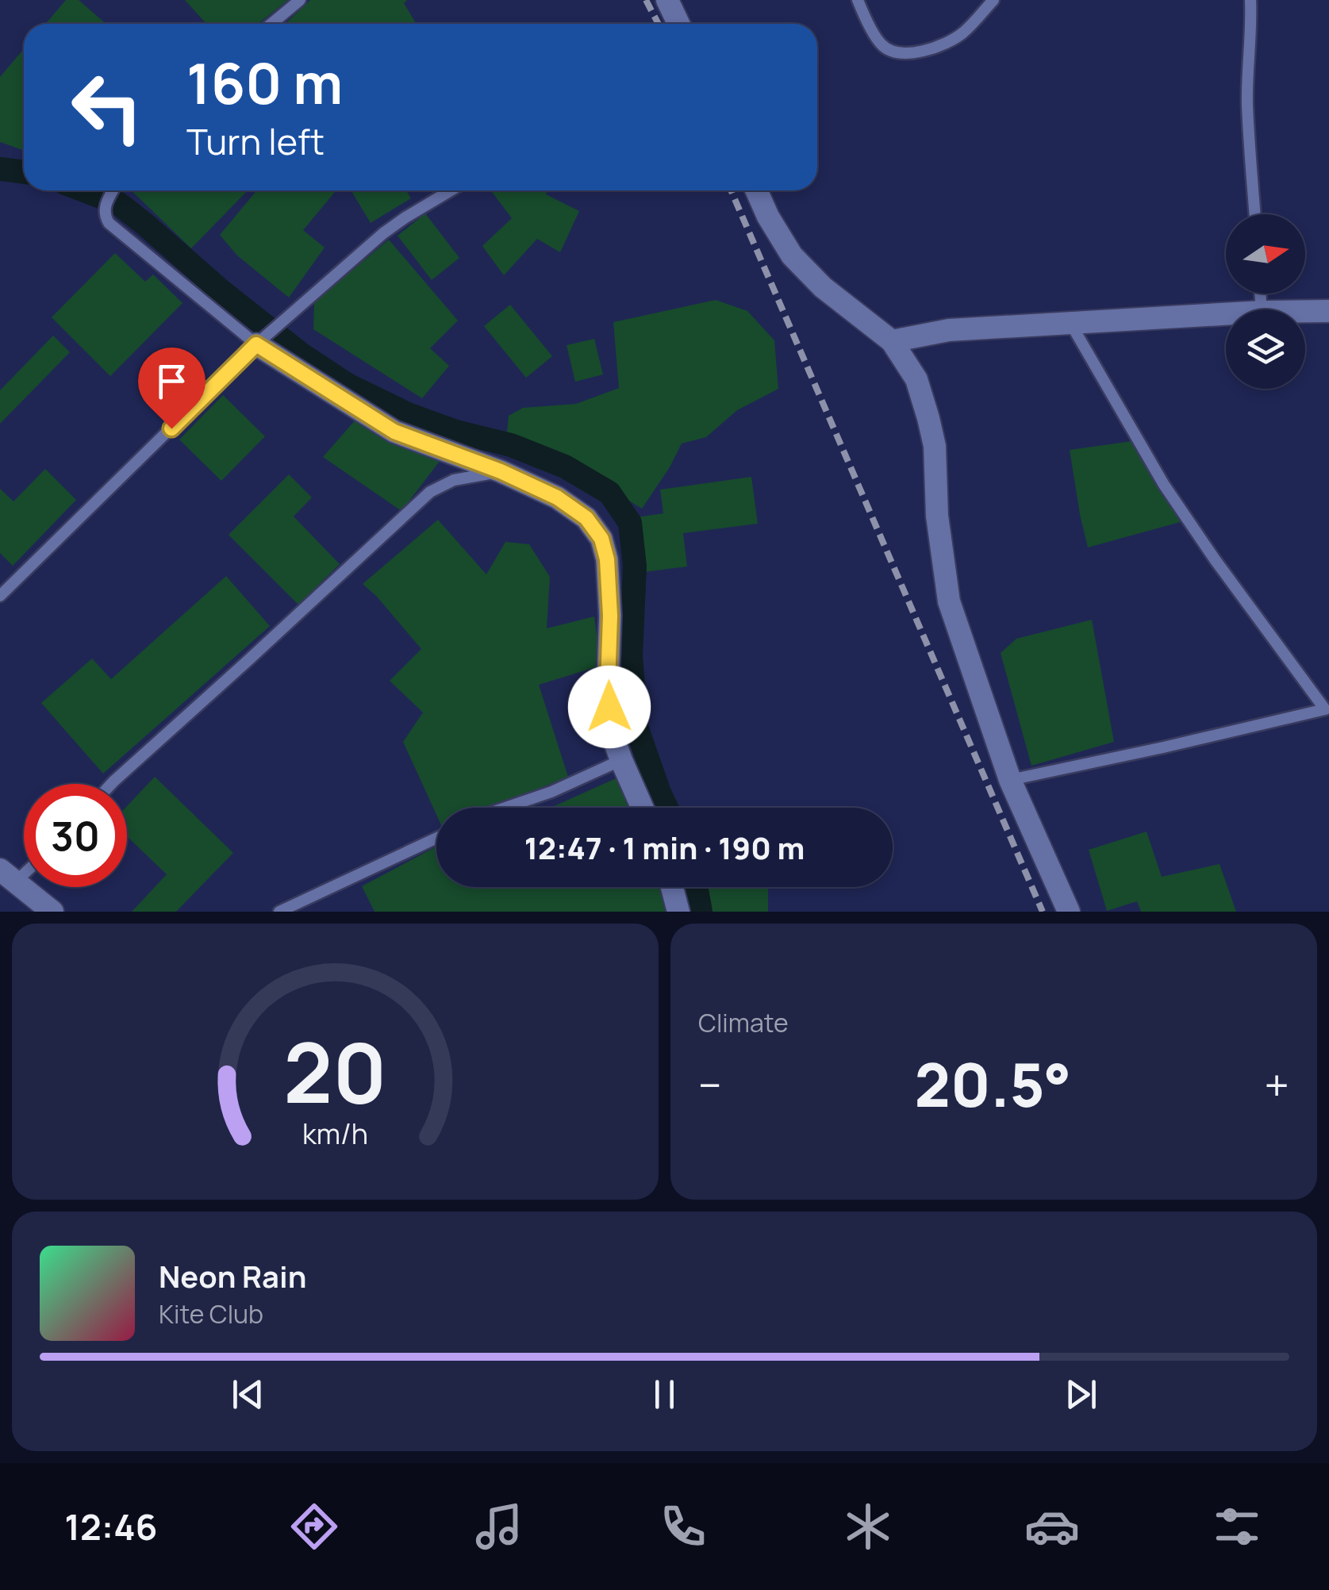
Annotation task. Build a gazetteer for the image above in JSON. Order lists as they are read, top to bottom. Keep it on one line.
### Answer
{"north":"right","page":{"turn":["160 m","Turn left"],"limit":"30","trip":"12:47 · 1 min · 190 m","tile":"Climate","heat":["−","20.5°","+"],"song":["Neon Rain","Kite Club"],"tabs":"12:46","gauge":["20","km/h"]}}
